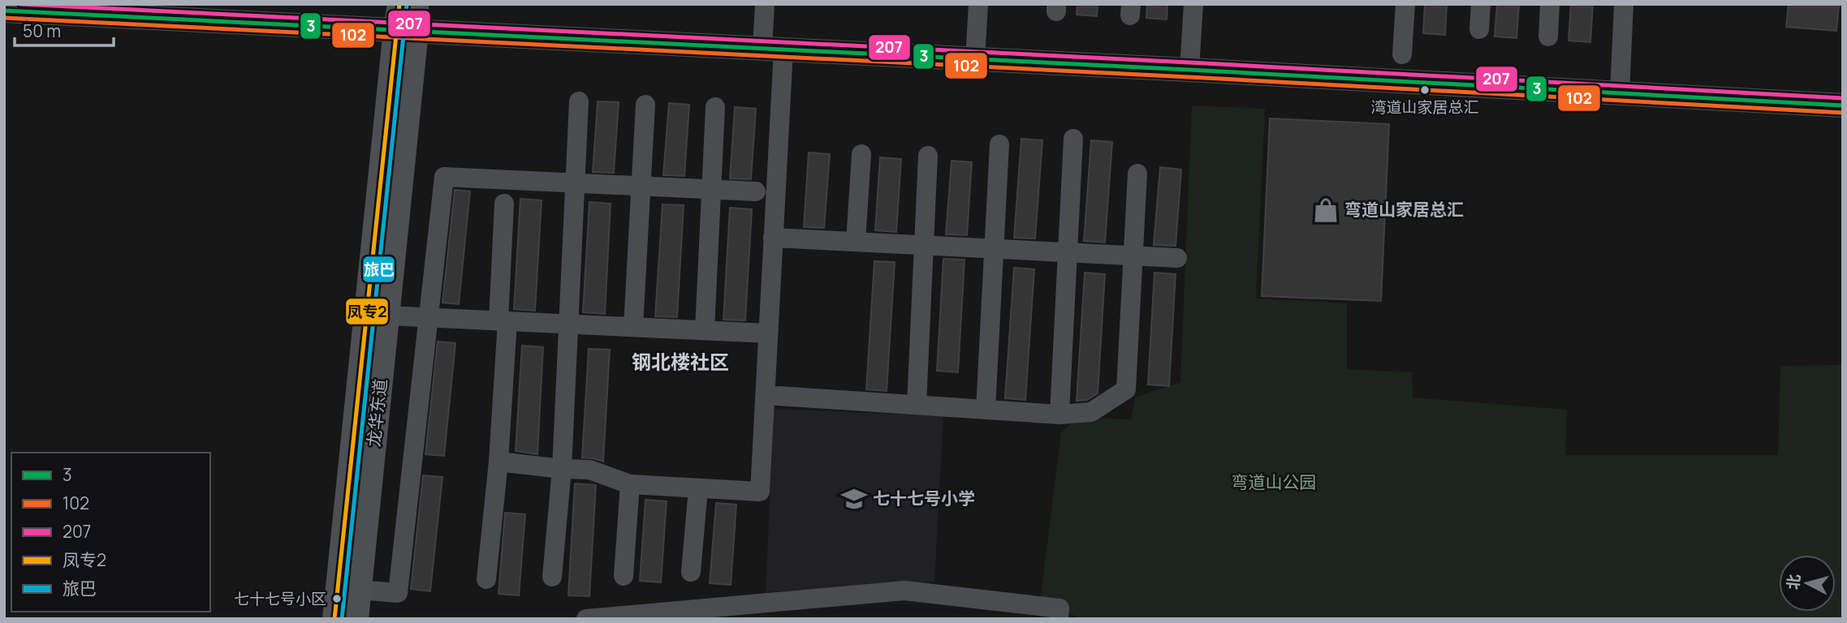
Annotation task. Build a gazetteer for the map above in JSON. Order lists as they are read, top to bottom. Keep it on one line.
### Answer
{"streets":{"main road":["龙华东道"]},"districts":["钢北楼社区"],"parks":["弯道山公园"],"places":{"other":["湾道山家居总汇","七十七号小区"],"shop":["弯道山家居总汇"],"school or university":["七十七号小学"]},"lines":["transit line 207","transit line 凤专2","transit line 旅巴","transit line 3","transit line 102"],"legend":["3","102","207","凤专2","旅巴"],"scale_bar":"50 m","north":"left"}
